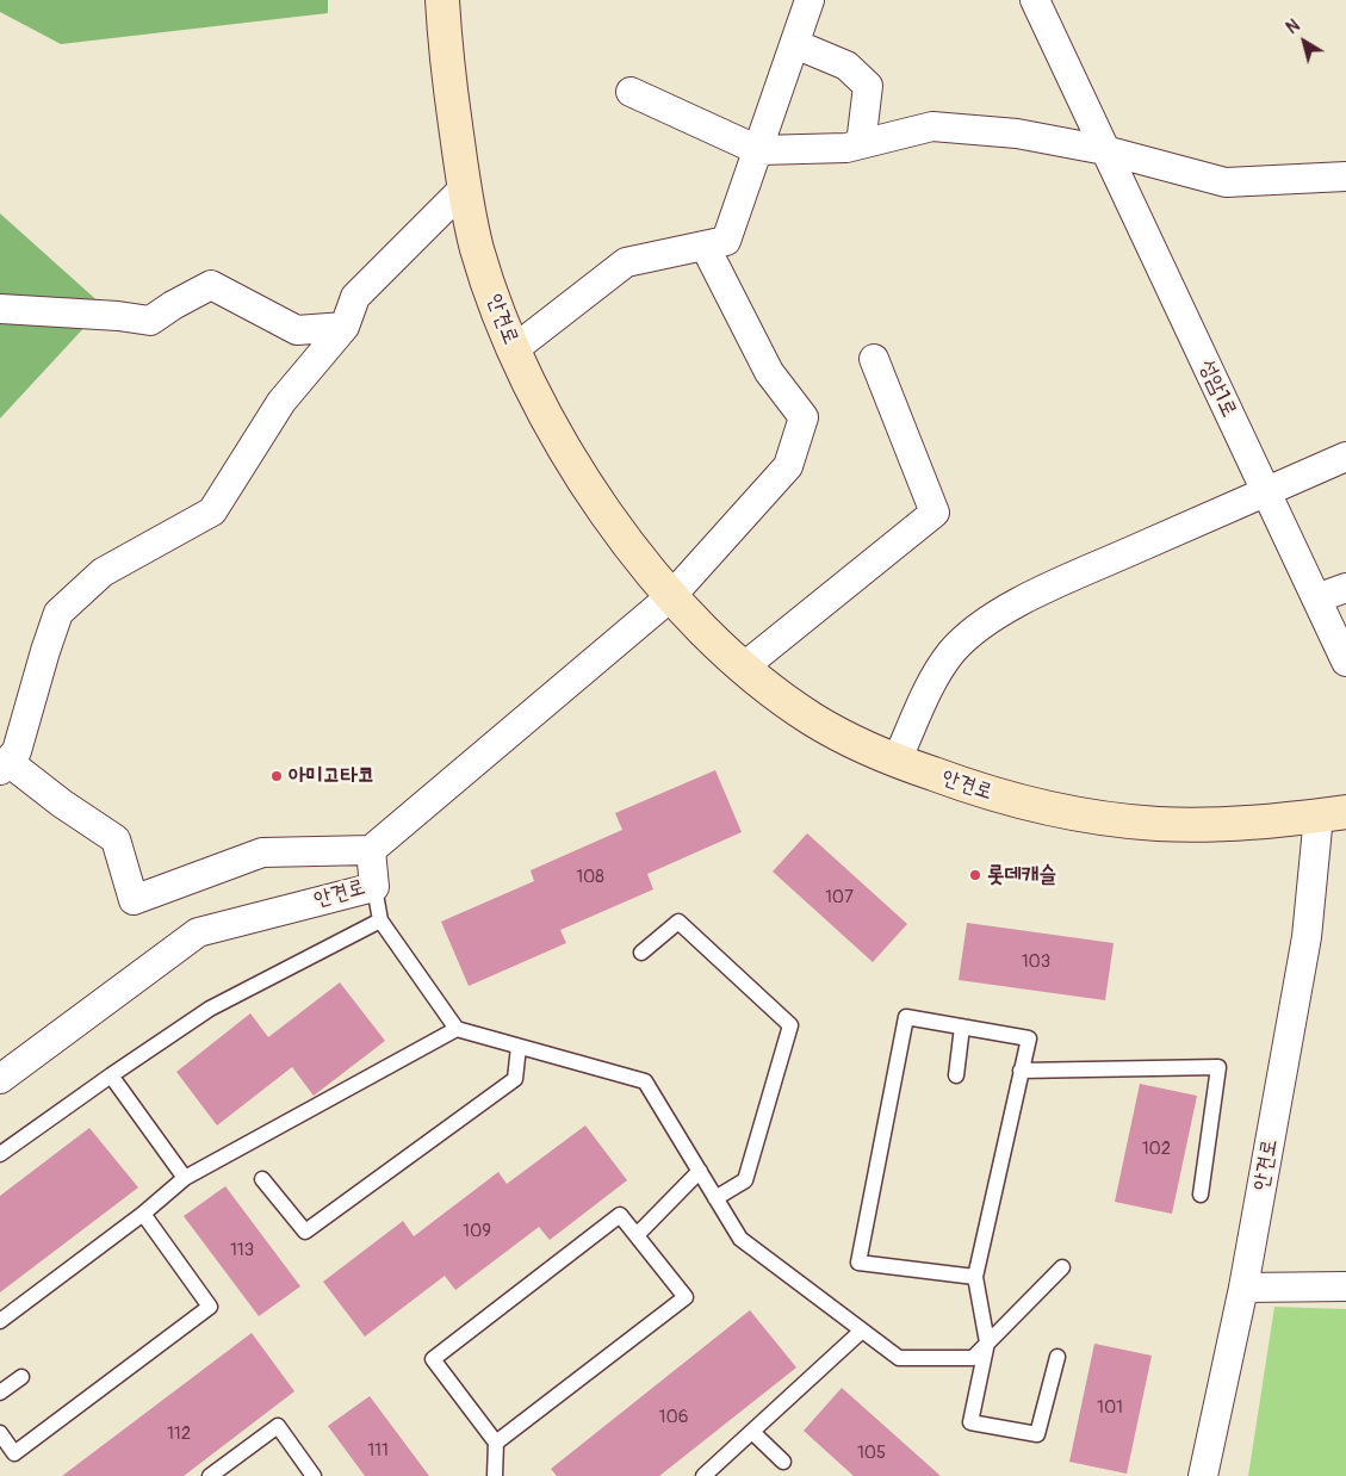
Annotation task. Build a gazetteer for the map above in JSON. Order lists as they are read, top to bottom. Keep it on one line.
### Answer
{"streets":{"main road":["안견로"],"street":["성암1로"]},"places":["아미고타코","롯데캐슬"],"house_numbers":["108","107","103","102","109","113","101","106","112","111","105"],"north":"top left"}
